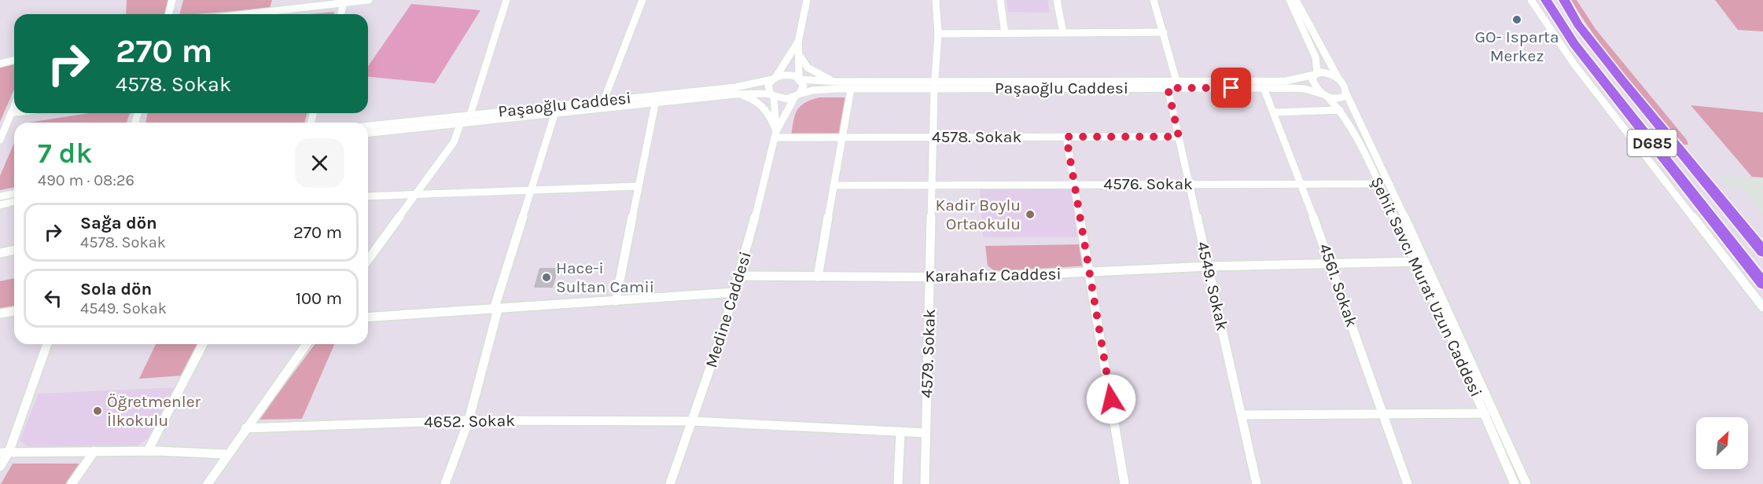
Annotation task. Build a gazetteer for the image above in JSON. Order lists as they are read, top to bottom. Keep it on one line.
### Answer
{"streets":{"highway":["D685"],"street":["Paşaoğlu Caddesi","4578. Sokak","4576. Sokak","Karahafız Caddesi","4561. Sokak","4549. Sokak","Şehit Savcı Murat Uzun Caddesi","Medine Caddesi","4579. Sokak","4652. Sokak"]},"crossings":[["Paşaoğlu Caddesi","4561. Sokak"],["Paşaoğlu Caddesi","4549. Sokak"],["Paşaoğlu Caddesi","Şehit Savcı Murat Uzun Caddesi"],["Paşaoğlu Caddesi","Medine Caddesi"],["Paşaoğlu Caddesi","4579. Sokak"],["4578. Sokak","4549. Sokak"],["4578. Sokak","Medine Caddesi"],["4578. Sokak","4579. Sokak"],["4576. Sokak","4561. Sokak"],["4576. Sokak","4549. Sokak"],["4576. Sokak","Şehit Savcı Murat Uzun Caddesi"],["4576. Sokak","4579. Sokak"],["Karahafız Caddesi","4561. Sokak"],["Karahafız Caddesi","4549. Sokak"],["Karahafız Caddesi","Şehit Savcı Murat Uzun Caddesi"],["Karahafız Caddesi","Medine Caddesi"],["Karahafız Caddesi","4579. Sokak"],["Medine Caddesi","4652. Sokak"],["4579. Sokak","4652. Sokak"]],"places":["GO- Isparta Merkez","Kadir Boylu Ortaokulu","Hace-i Sultan Camii","Öğretmenler İlkokulu"],"north":"top right","page":{"turn":["270 m","4578. Sokak"],"heading":["7 dk","490 m · 08:26"],"list":[{"name":"Sağa dön","note":"4578. Sokak","value":"270 m"},{"name":"Sola dön","note":"4549. Sokak","value":"100 m"}]}}
